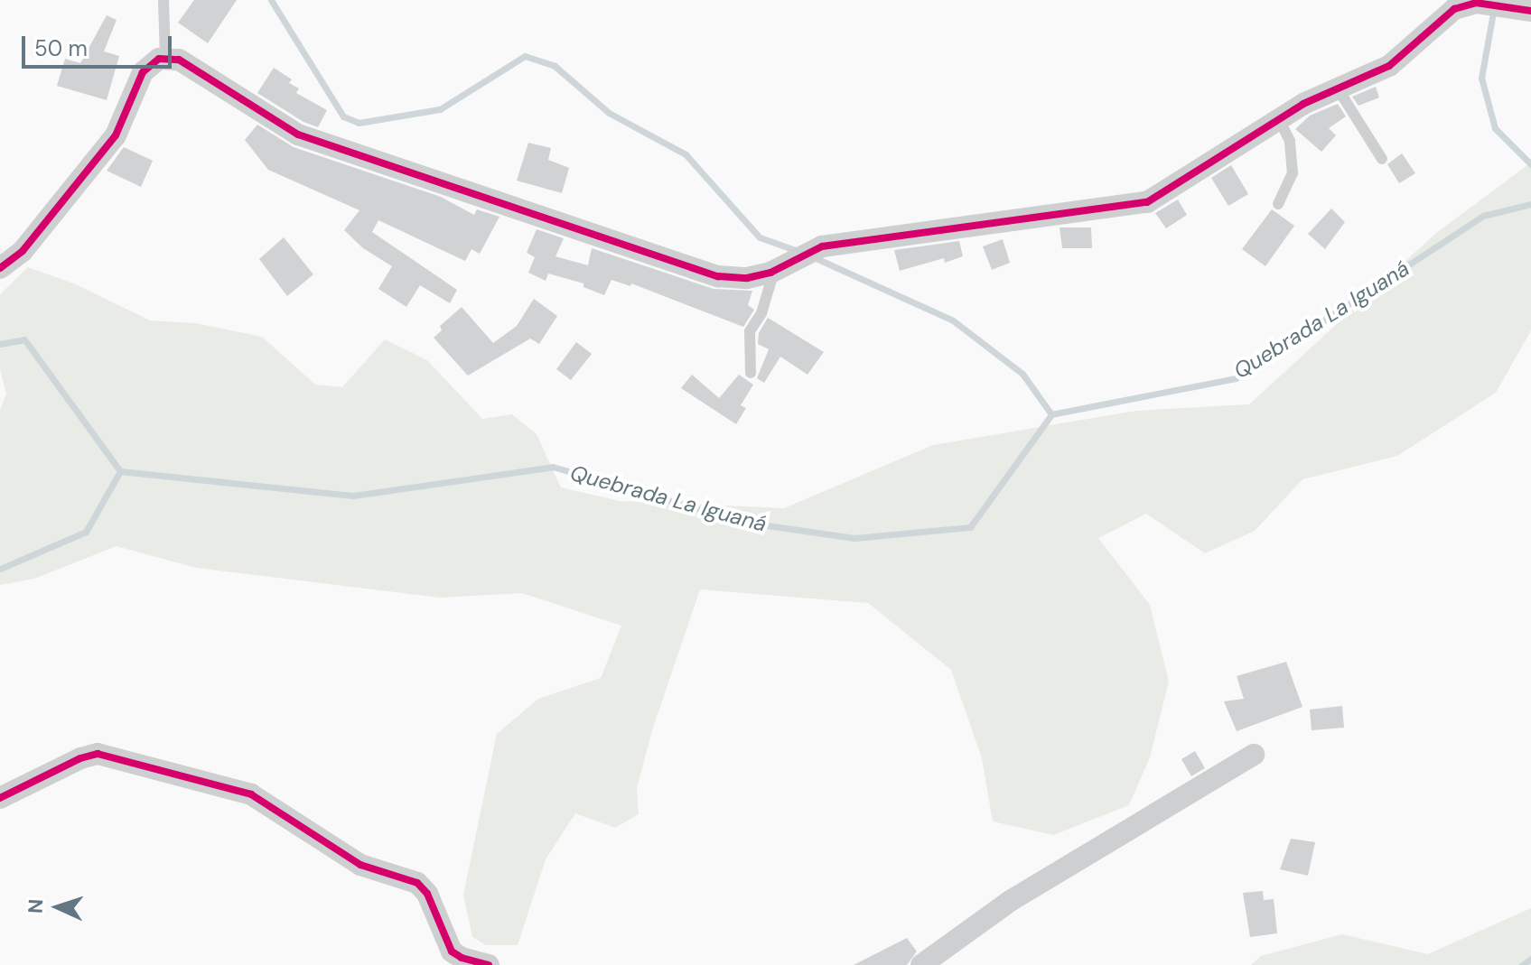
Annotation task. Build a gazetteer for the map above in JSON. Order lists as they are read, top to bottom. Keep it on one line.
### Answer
{"water":["Quebrada La Iguaná"],"scale_bar":"50 m","north":"left"}
